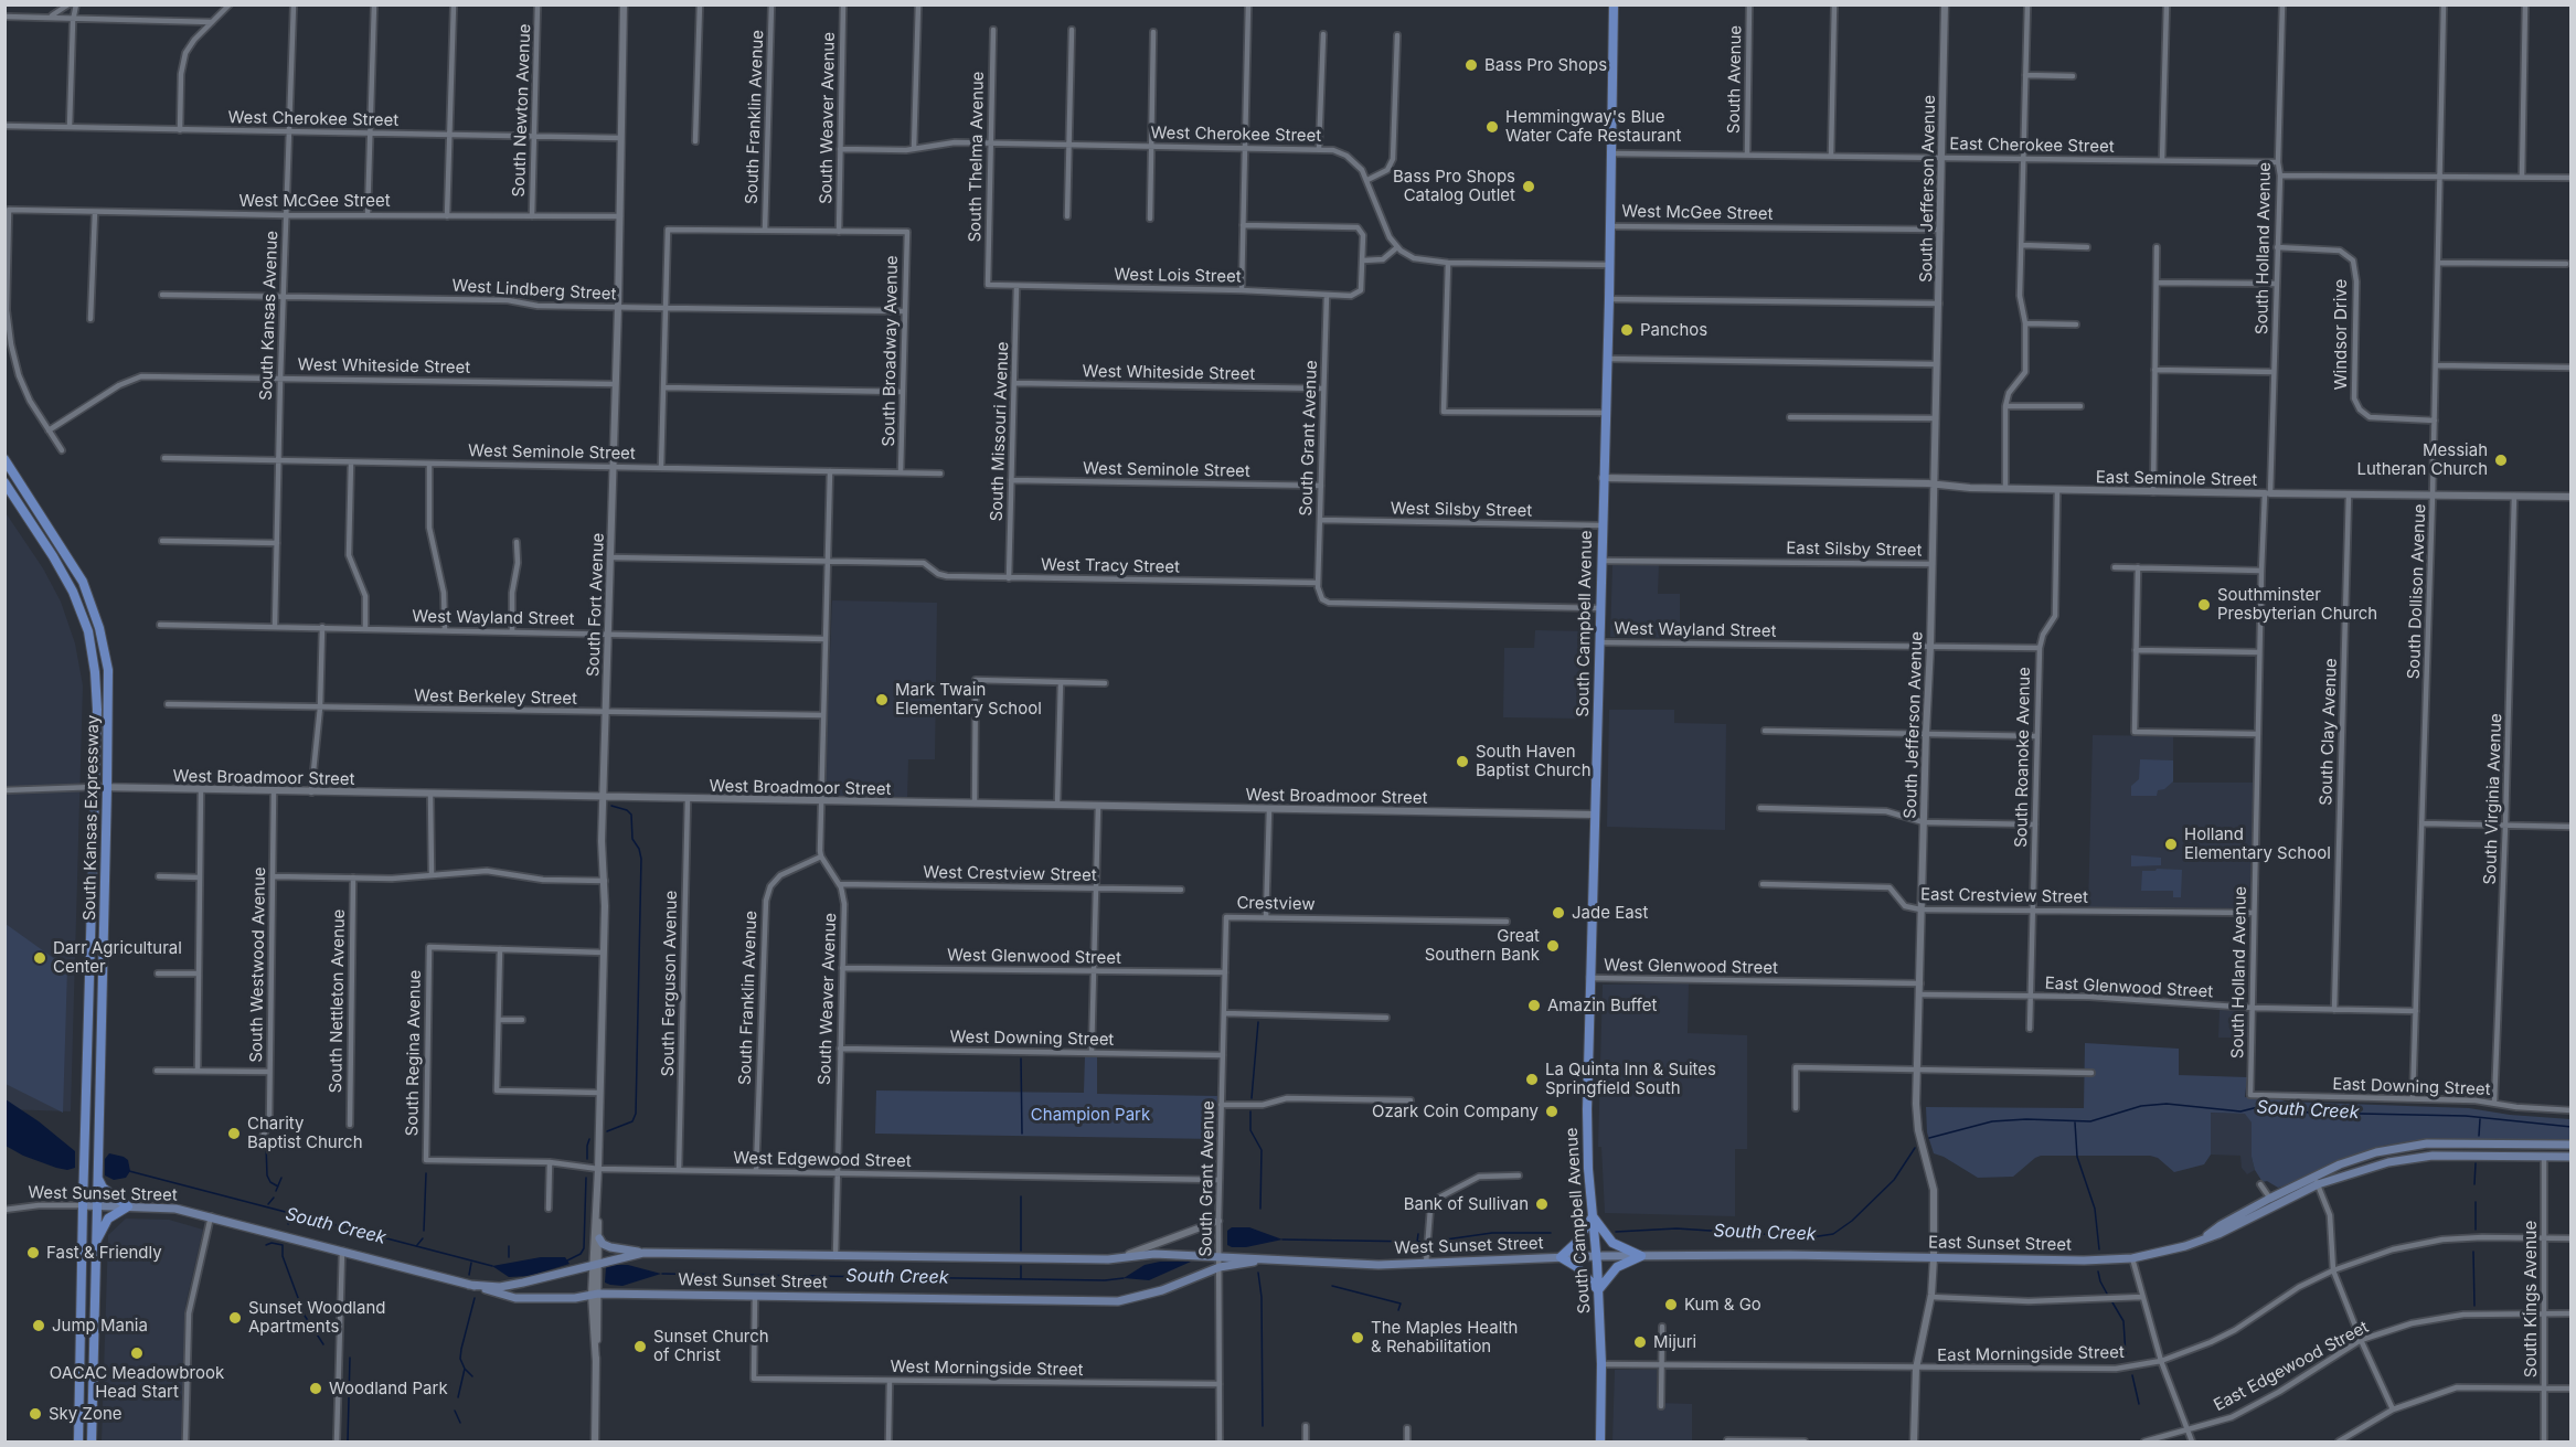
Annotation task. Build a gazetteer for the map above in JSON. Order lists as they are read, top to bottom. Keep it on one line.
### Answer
{"streets":{"main road":["South Campbell Avenue","South Kansas Expressway","West Sunset Street","East Sunset Street"],"street":["South Avenue","South Newton Avenue","South Franklin Avenue","South Weaver Avenue","West Cherokee Street","East Cherokee Street","South Thelma Avenue","South Jefferson Avenue","West McGee Street","South Holland Avenue","West Lois Street","West Lindberg Street","South Kansas Avenue","Windsor Drive","South Broadway Avenue","West Whiteside Street","South Missouri Avenue","South Grant Avenue","West Seminole Street","East Seminole Street","West Silsby Street","East Silsby Street","West Tracy Street","South Dollison Avenue","South Fort Avenue","West Wayland Street","West Berkeley Street","South Clay Avenue","South Roanoke Avenue","West Broadmoor Street","South Virginia Avenue","West Crestview Street","East Crestview Street","Crestview","West Glenwood Street","South Westwood Avenue","South Ferguson Avenue","East Glenwood Street","South Nettleton Avenue","West Downing Street","South Regina Avenue","East Downing Street","West Edgewood Street","South Kings Avenue","East Morningside Street","East Edgewood Street","West Morningside Street"]},"crossings":[["South Avenue","East Cherokee Street"],["South Newton Avenue","West Cherokee Street"],["South Newton Avenue","West McGee Street"],["South Franklin Avenue","South Weaver Avenue"],["South Franklin Avenue","West Edgewood Street"],["South Weaver Avenue","West Cherokee Street"],["South Weaver Avenue","South Broadway Avenue"],["South Weaver Avenue","West Crestview Street"],["South Weaver Avenue","West Glenwood Street"],["South Weaver Avenue","West Downing Street"],["South Weaver Avenue","West Edgewood Street"],["South Weaver Avenue","West Sunset Street"],["West Cherokee Street","South Thelma Avenue"],["West Cherokee Street","South Kansas Avenue"],["West Cherokee Street","South Fort Avenue"],["East Cherokee Street","South Jefferson Avenue"],["East Cherokee Street","South Holland Avenue"],["South Thelma Avenue","West Lois Street"],["South Jefferson Avenue","West McGee Street"],["South Jefferson Avenue","East Seminole Street"],["South Jefferson Avenue","East Silsby Street"],["South Jefferson Avenue","West Wayland Street"],["South Jefferson Avenue","East Crestview Street"],["South Jefferson Avenue","West Glenwood Street"],["South Jefferson Avenue","East Glenwood Street"],["South Jefferson Avenue","East Sunset Street"],["South Jefferson Avenue","East Morningside Street"],["West McGee Street","South Kansas Avenue"],["West McGee Street","West Whiteside Street"],["West McGee Street","South Fort Avenue"],["West McGee Street","South Campbell Avenue"],["South Holland Avenue","Windsor Drive"],["South Holland Avenue","East Seminole Street"],["South Holland Avenue","East Crestview Street"],["South Holland Avenue","East Glenwood Street"],["South Holland Avenue","East Downing Street"],["West Lois Street","South Missouri Avenue"],["West Lois Street","South Grant Avenue"],["West Lindberg Street","South Kansas Avenue"],["West Lindberg Street","South Broadway Avenue"],["West Lindberg Street","South Fort Avenue"],["South Kansas Avenue","West Whiteside Street"],["South Kansas Avenue","West Seminole Street"],["South Kansas Avenue","West Wayland Street"],["Windsor Drive","South Dollison Avenue"],["South Broadway Avenue","West Seminole Street"],["West Whiteside Street","South Missouri Avenue"],["West Whiteside Street","South Grant Avenue"],["West Whiteside Street","South Fort Avenue"],["South Missouri Avenue","West Seminole Street"],["South Missouri Avenue","West Tracy Street"],["South Grant Avenue","West Seminole Street"],["South Grant Avenue","West Silsby Street"],["South Grant Avenue","West Tracy Street"],["South Grant Avenue","Crestview"],["South Grant Avenue","West Glenwood Street"],["South Grant Avenue","West Downing Street"],["South Grant Avenue","West Edgewood Street"],["South Grant Avenue","West Sunset Street"],["South Grant Avenue","West Morningside Street"],["West Seminole Street","South Fort Avenue"],["East Seminole Street","South Dollison Avenue"],["East Seminole Street","South Campbell Avenue"],["East Seminole Street","South Clay Avenue"],["East Seminole Street","South Roanoke Avenue"],["East Seminole Street","South Virginia Avenue"],["West Silsby Street","South Campbell Avenue"],["East Silsby Street","South Campbell Avenue"],["West Tracy Street","South Fort Avenue"],["South Dollison Avenue","East Glenwood Street"],["South Dollison Avenue","East Downing Street"],["South Fort Avenue","West Wayland Street"],["South Fort Avenue","West Berkeley Street"],["South Fort Avenue","West Broadmoor Street"],["South Fort Avenue","West Edgewood Street"],["South Fort Avenue","West Sunset Street"],["West Wayland Street","South Campbell Avenue"],["West Wayland Street","South Roanoke Avenue"],["South Campbell Avenue","West Broadmoor Street"],["South Campbell Avenue","West Glenwood Street"],["South Campbell Avenue","West Sunset Street"],["South Clay Avenue","East Glenwood Street"],["South Roanoke Avenue","East Crestview Street"],["South Roanoke Avenue","East Glenwood Street"],["West Broadmoor Street","South Kansas Expressway"],["West Broadmoor Street","South Westwood Avenue"],["West Broadmoor Street","South Ferguson Avenue"],["South Virginia Avenue","East Downing Street"],["South Kansas Expressway","West Sunset Street"],["South Ferguson Avenue","West Edgewood Street"],["South Regina Avenue","West Edgewood Street"],["West Sunset Street","East Sunset Street"],["West Sunset Street","West Morningside Street"],["East Sunset Street","South Kings Avenue"],["South Kings Avenue","East Morningside Street"],["South Kings Avenue","East Edgewood Street"]],"water":["South Creek"],"parks":["Champion Park"],"places":["Bass Pro Shops","Hemmingway's Blue Water Cafe Restaurant","Bass Pro Shops Catalog Outlet","Panchos","Messiah Lutheran Church","Southminster Presbyterian Church","Mark Twain Elementary School","South Haven Baptist Church","Holland Elementary School","Jade East","Great Southern Bank","Darr Agricultural Center","Amazin Buffet","La Quinta Inn & Suites Springfield South","Ozark Coin Company","Charity Baptist Church","Bank of Sullivan","Fast & Friendly","Kum & Go","Sunset Woodland Apartments","Jump Mania","The Maples Health & Rehabilitation","Mijuri","Sunset Church of Christ","OACAC Meadowbrook Head Start","Woodland Park","Sky Zone"]}
